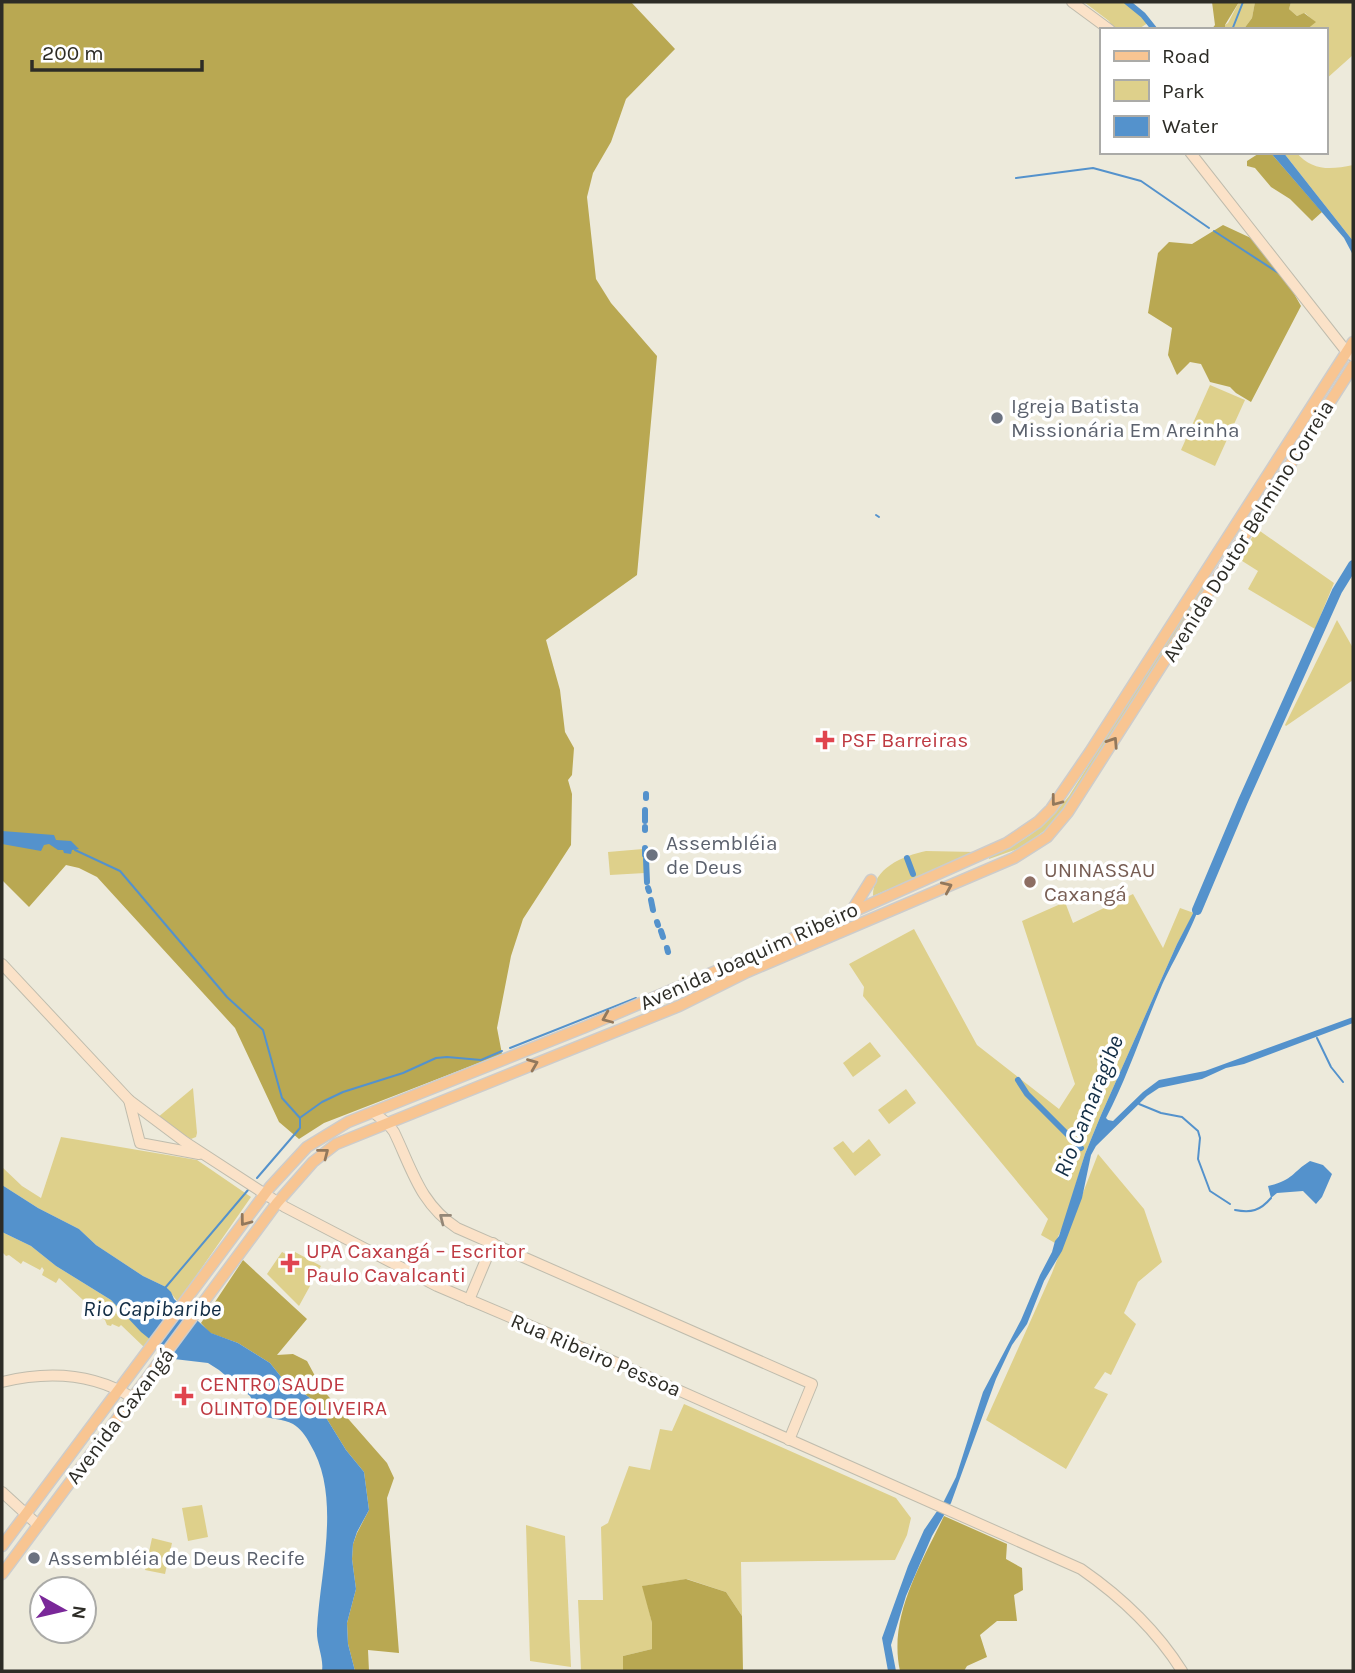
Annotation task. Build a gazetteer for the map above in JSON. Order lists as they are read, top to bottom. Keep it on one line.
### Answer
{"streets":{"main road":["Avenida Doutor Belmino Correia","Avenida Joaquim Ribeiro","Rua Ribeiro Pessoa","Avenida Caxangá"]},"crossings":[["Avenida Doutor Belmino Correia","Avenida Joaquim Ribeiro"],["Avenida Joaquim Ribeiro","Rua Ribeiro Pessoa"],["Avenida Joaquim Ribeiro","Avenida Caxangá"]],"water":["Rio Camaragibe","Rio Capibaribe"],"places":{"other":["Igreja Batista Missionária Em Areinha","Assembléia de Deus","UNINASSAU Caxangá","Assembléia de Deus Recife"],"health":["PSF Barreiras","UPA Caxangá – Escritor Paulo Cavalcanti","CENTRO SAUDE OLINTO DE OLIVEIRA"]},"legend":["Road","Park","Water"],"scale_bar":"200 m","north":"right"}
